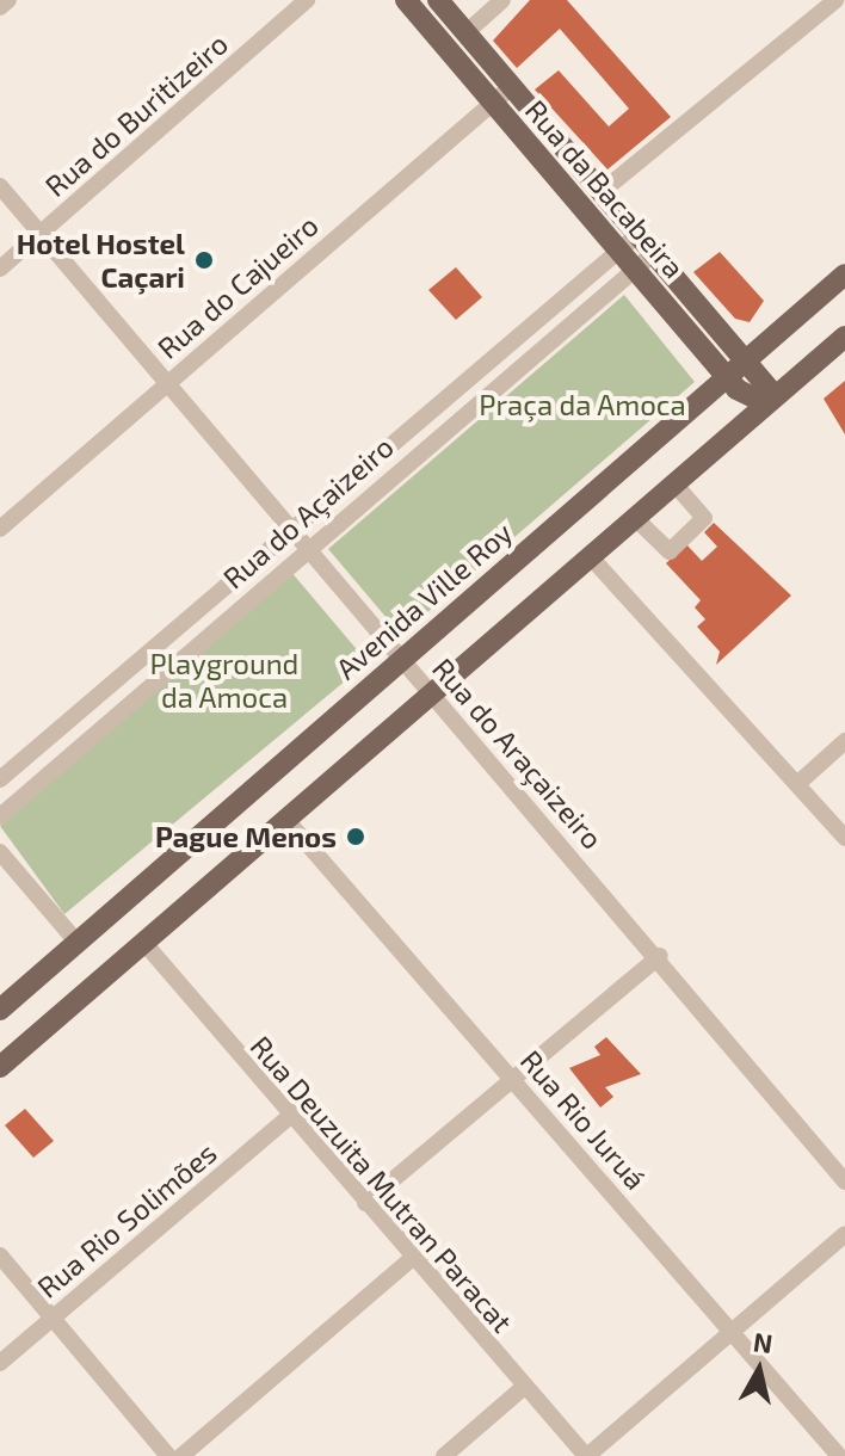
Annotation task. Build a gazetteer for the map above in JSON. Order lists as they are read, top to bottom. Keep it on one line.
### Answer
{"streets":{"main road":["Rua da Bacabeira","Avenida Ville Roy"],"street":["Rua do Buritizeiro","Rua do Cajueiro","Rua do Açaizeiro","Rua do Araçaizeiro","Rua Rio Juruá","Rua Deuzuita Mutran Paracat","Rua Rio Solimões"]},"crossings":[["Rua do Buritizeiro","Rua do Araçaizeiro"],["Rua da Bacabeira","Rua do Cajueiro"],["Rua da Bacabeira","Rua do Açaizeiro"],["Rua da Bacabeira","Avenida Ville Roy"],["Rua do Cajueiro","Rua do Araçaizeiro"],["Rua do Açaizeiro","Rua do Araçaizeiro"],["Avenida Ville Roy","Rua do Araçaizeiro"],["Rua Deuzuita Mutran Paracat","Rua Rio Solimões"]],"parks":["Praça da Amoca","Playground da Amoca"],"places":["Hotel Hostel Caçari","Pague Menos"],"north":"top"}
